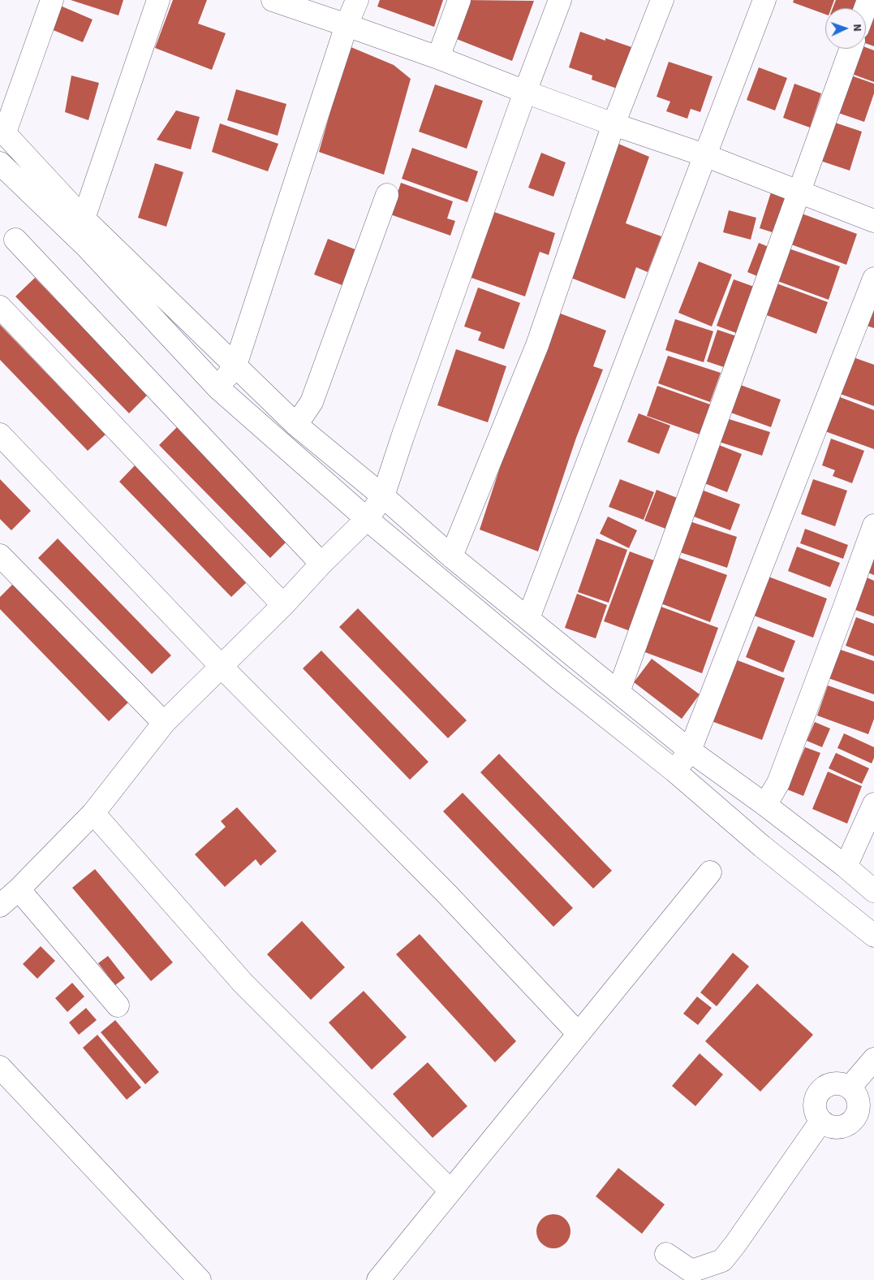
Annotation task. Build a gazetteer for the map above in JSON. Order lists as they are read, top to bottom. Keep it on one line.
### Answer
{"north":"right"}
